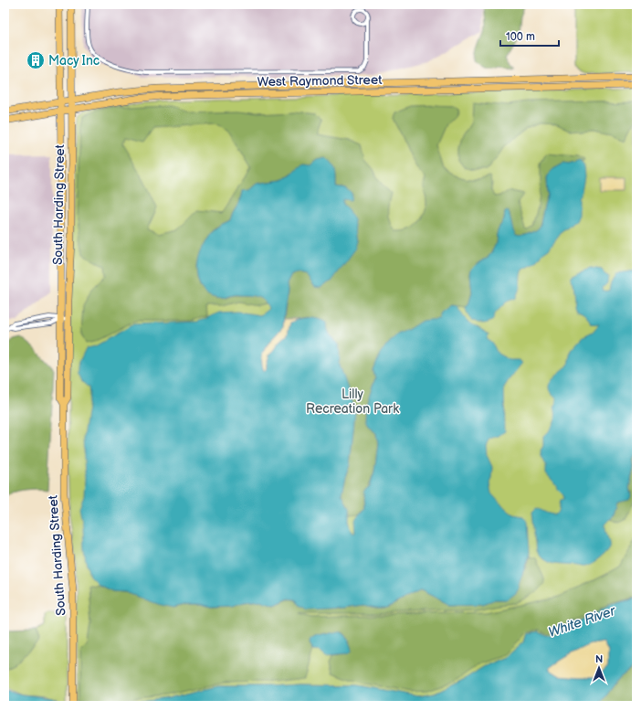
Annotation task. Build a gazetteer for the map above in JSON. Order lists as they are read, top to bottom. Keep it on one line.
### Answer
{"streets":{"main road":["West Raymond Street","South Harding Street"]},"crossings":[["West Raymond Street","South Harding Street"]],"water":["White River"],"parks":["Lilly Recreation Park"],"places":{"building":["Macy Inc"]},"scale_bar":"100 m","north":"top"}
